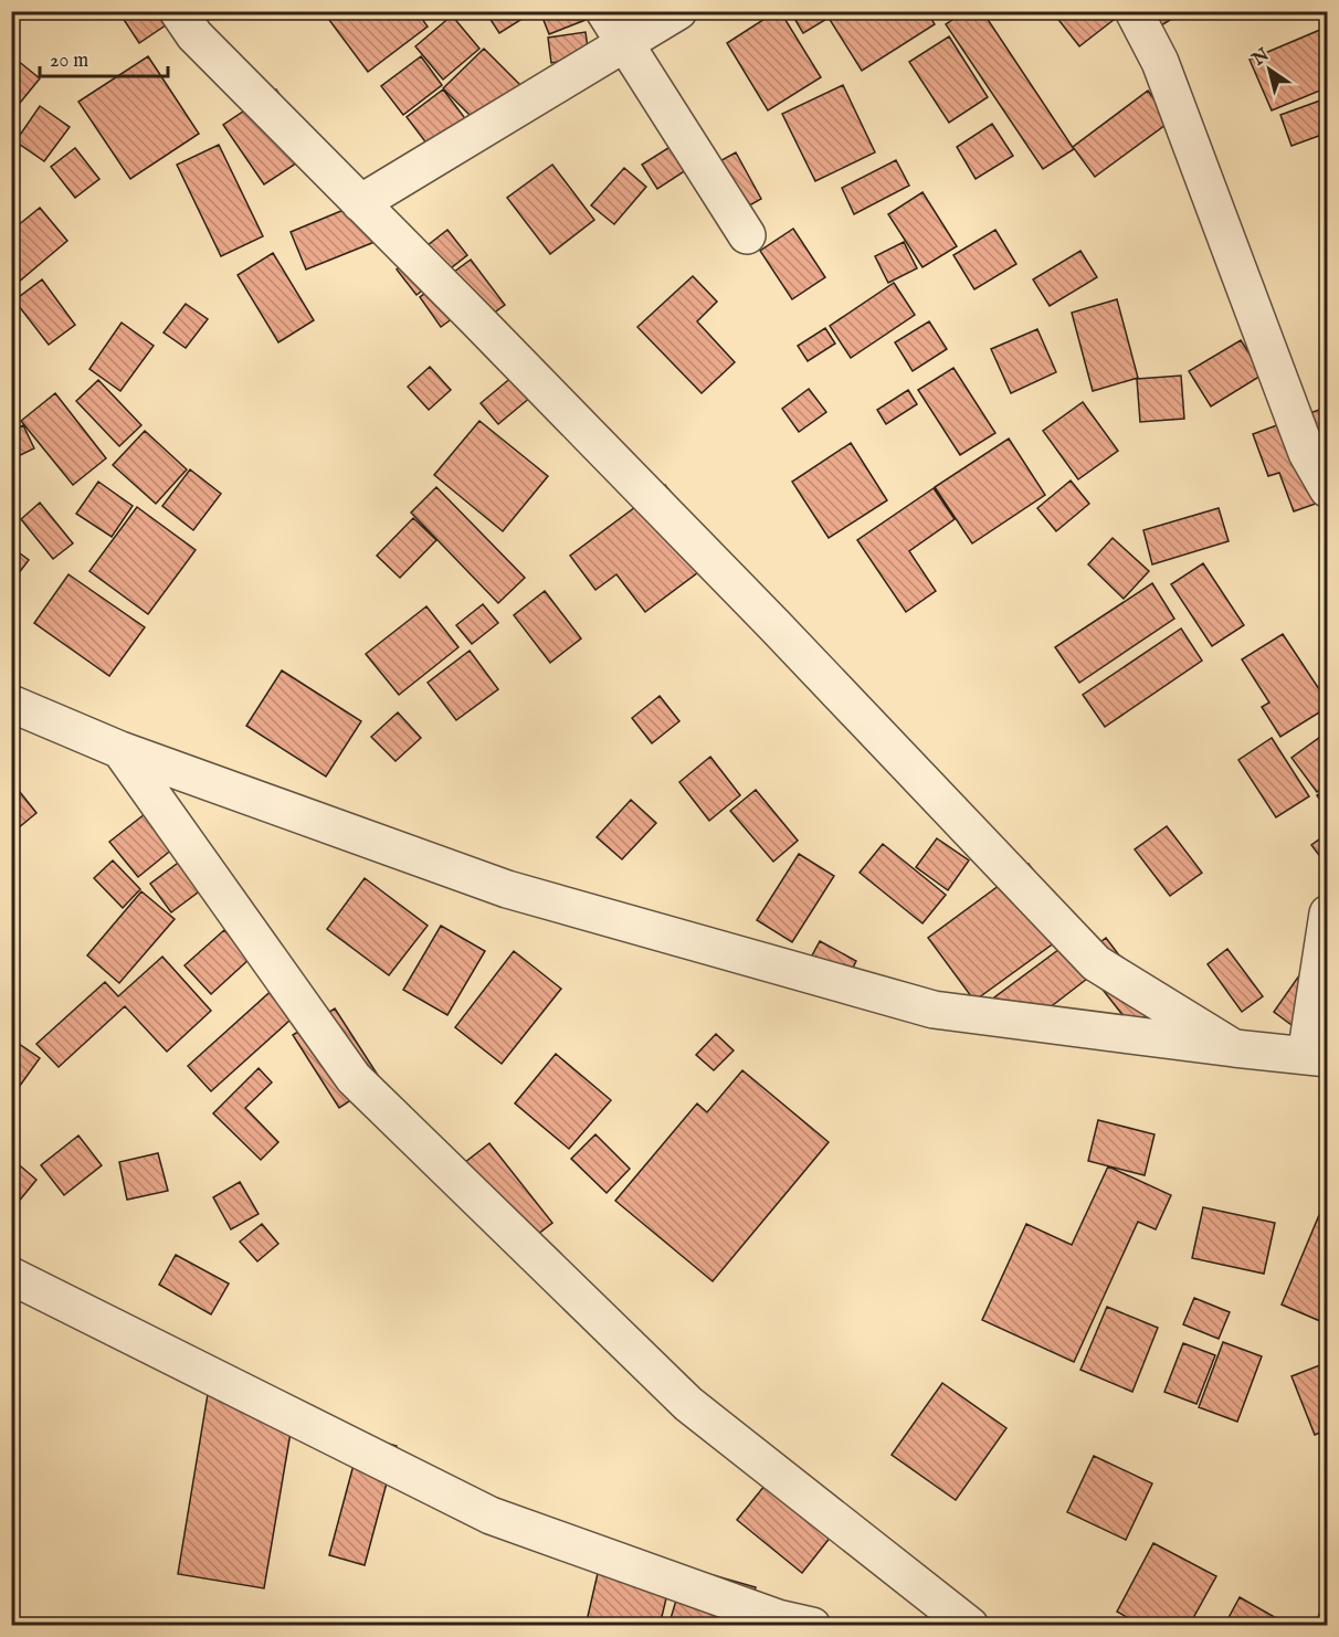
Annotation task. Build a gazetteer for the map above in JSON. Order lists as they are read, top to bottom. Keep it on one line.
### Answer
{"scale_bar":"20 m","north":"top left"}
